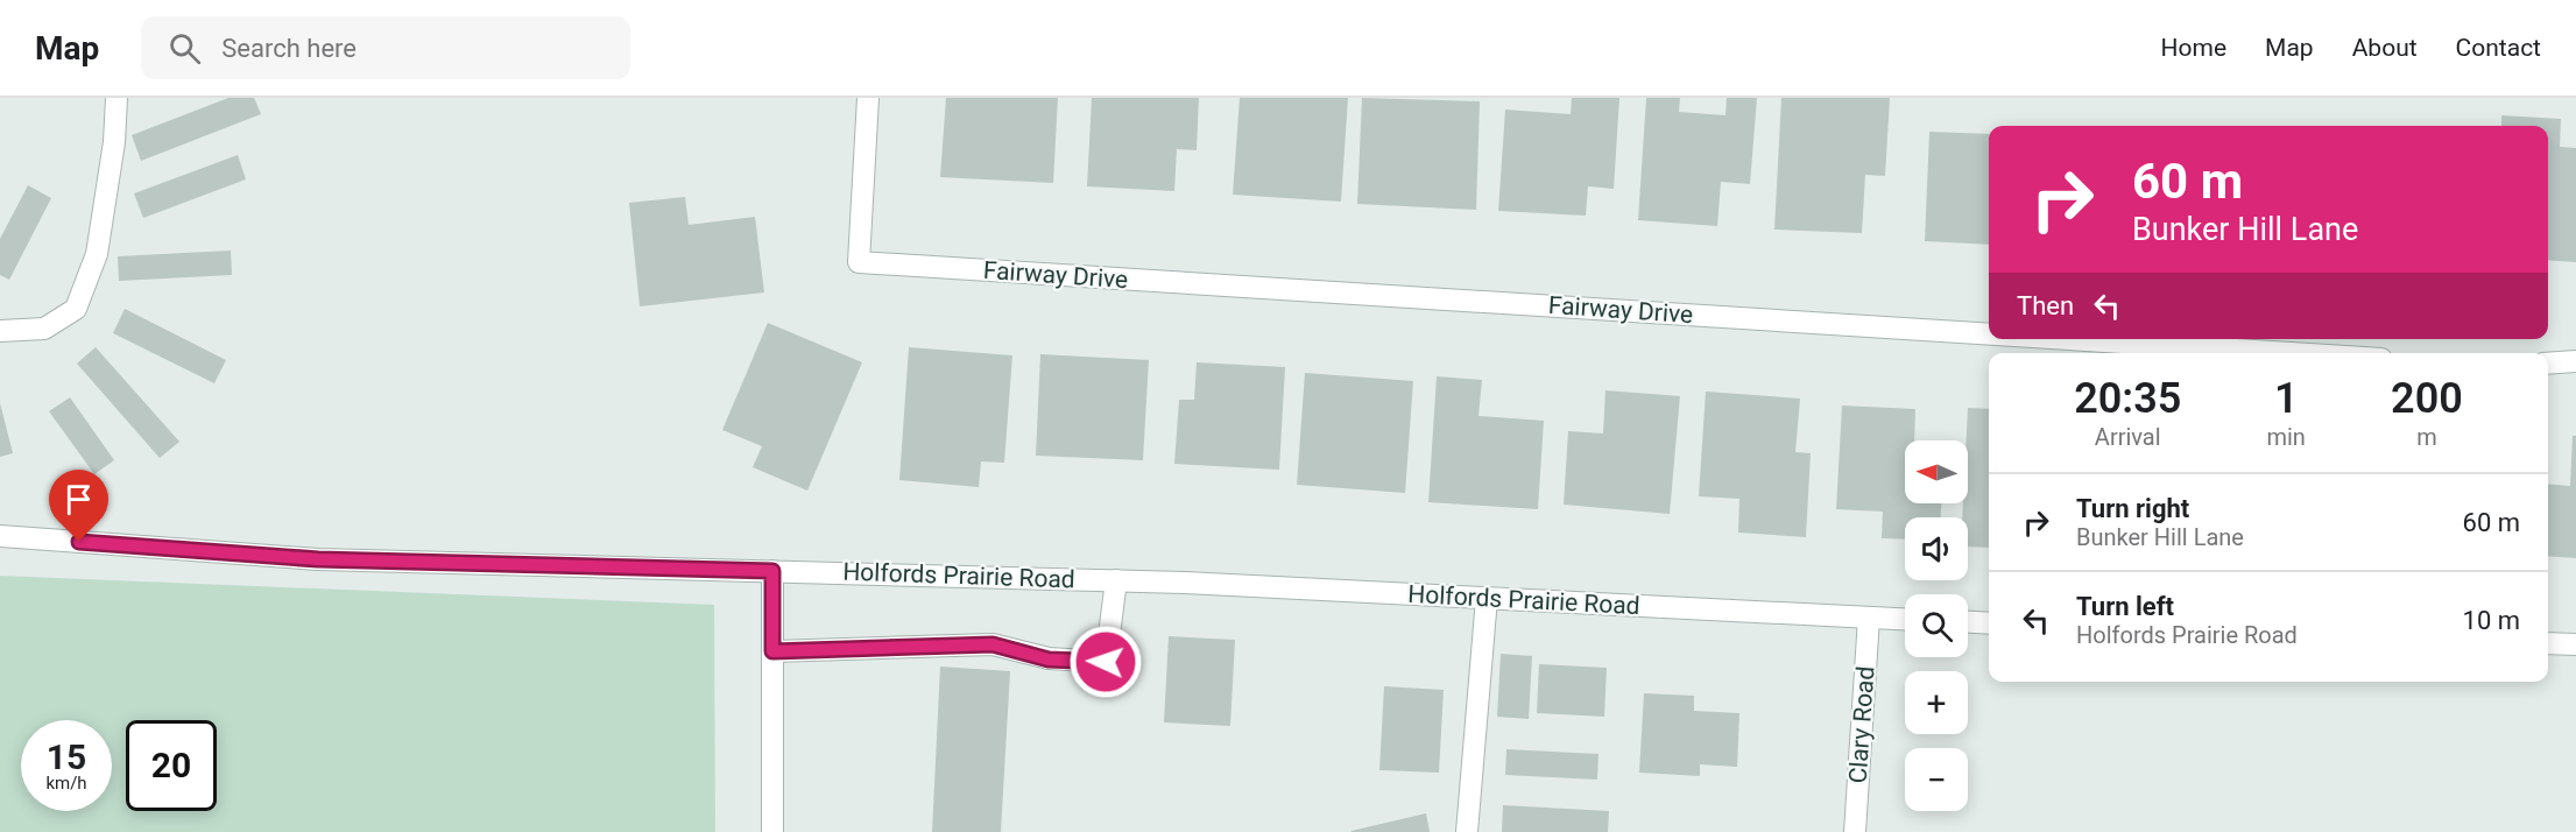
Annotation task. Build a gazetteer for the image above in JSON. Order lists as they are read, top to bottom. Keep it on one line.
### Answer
{"streets":{"street":["Fairway Drive","Holfords Prairie Road","Clary Road"]},"crossings":[["Holfords Prairie Road","Clary Road"]],"north":"left","page":{"header":"Map","search":"Search here","nav":["Home","Map","About","Contact"],"turn":["60 m","Bunker Hill Lane"],"then":"Then","eta":["20:35","Arrival","1","min","200","m"],"map_buttons":["+","−"],"list":[{"name":"Turn right","note":"Bunker Hill Lane","value":"60 m"},{"name":"Turn left","note":"Holfords Prairie Road","value":"10 m"}],"speed":"15 km/h","limit":"20"}}
